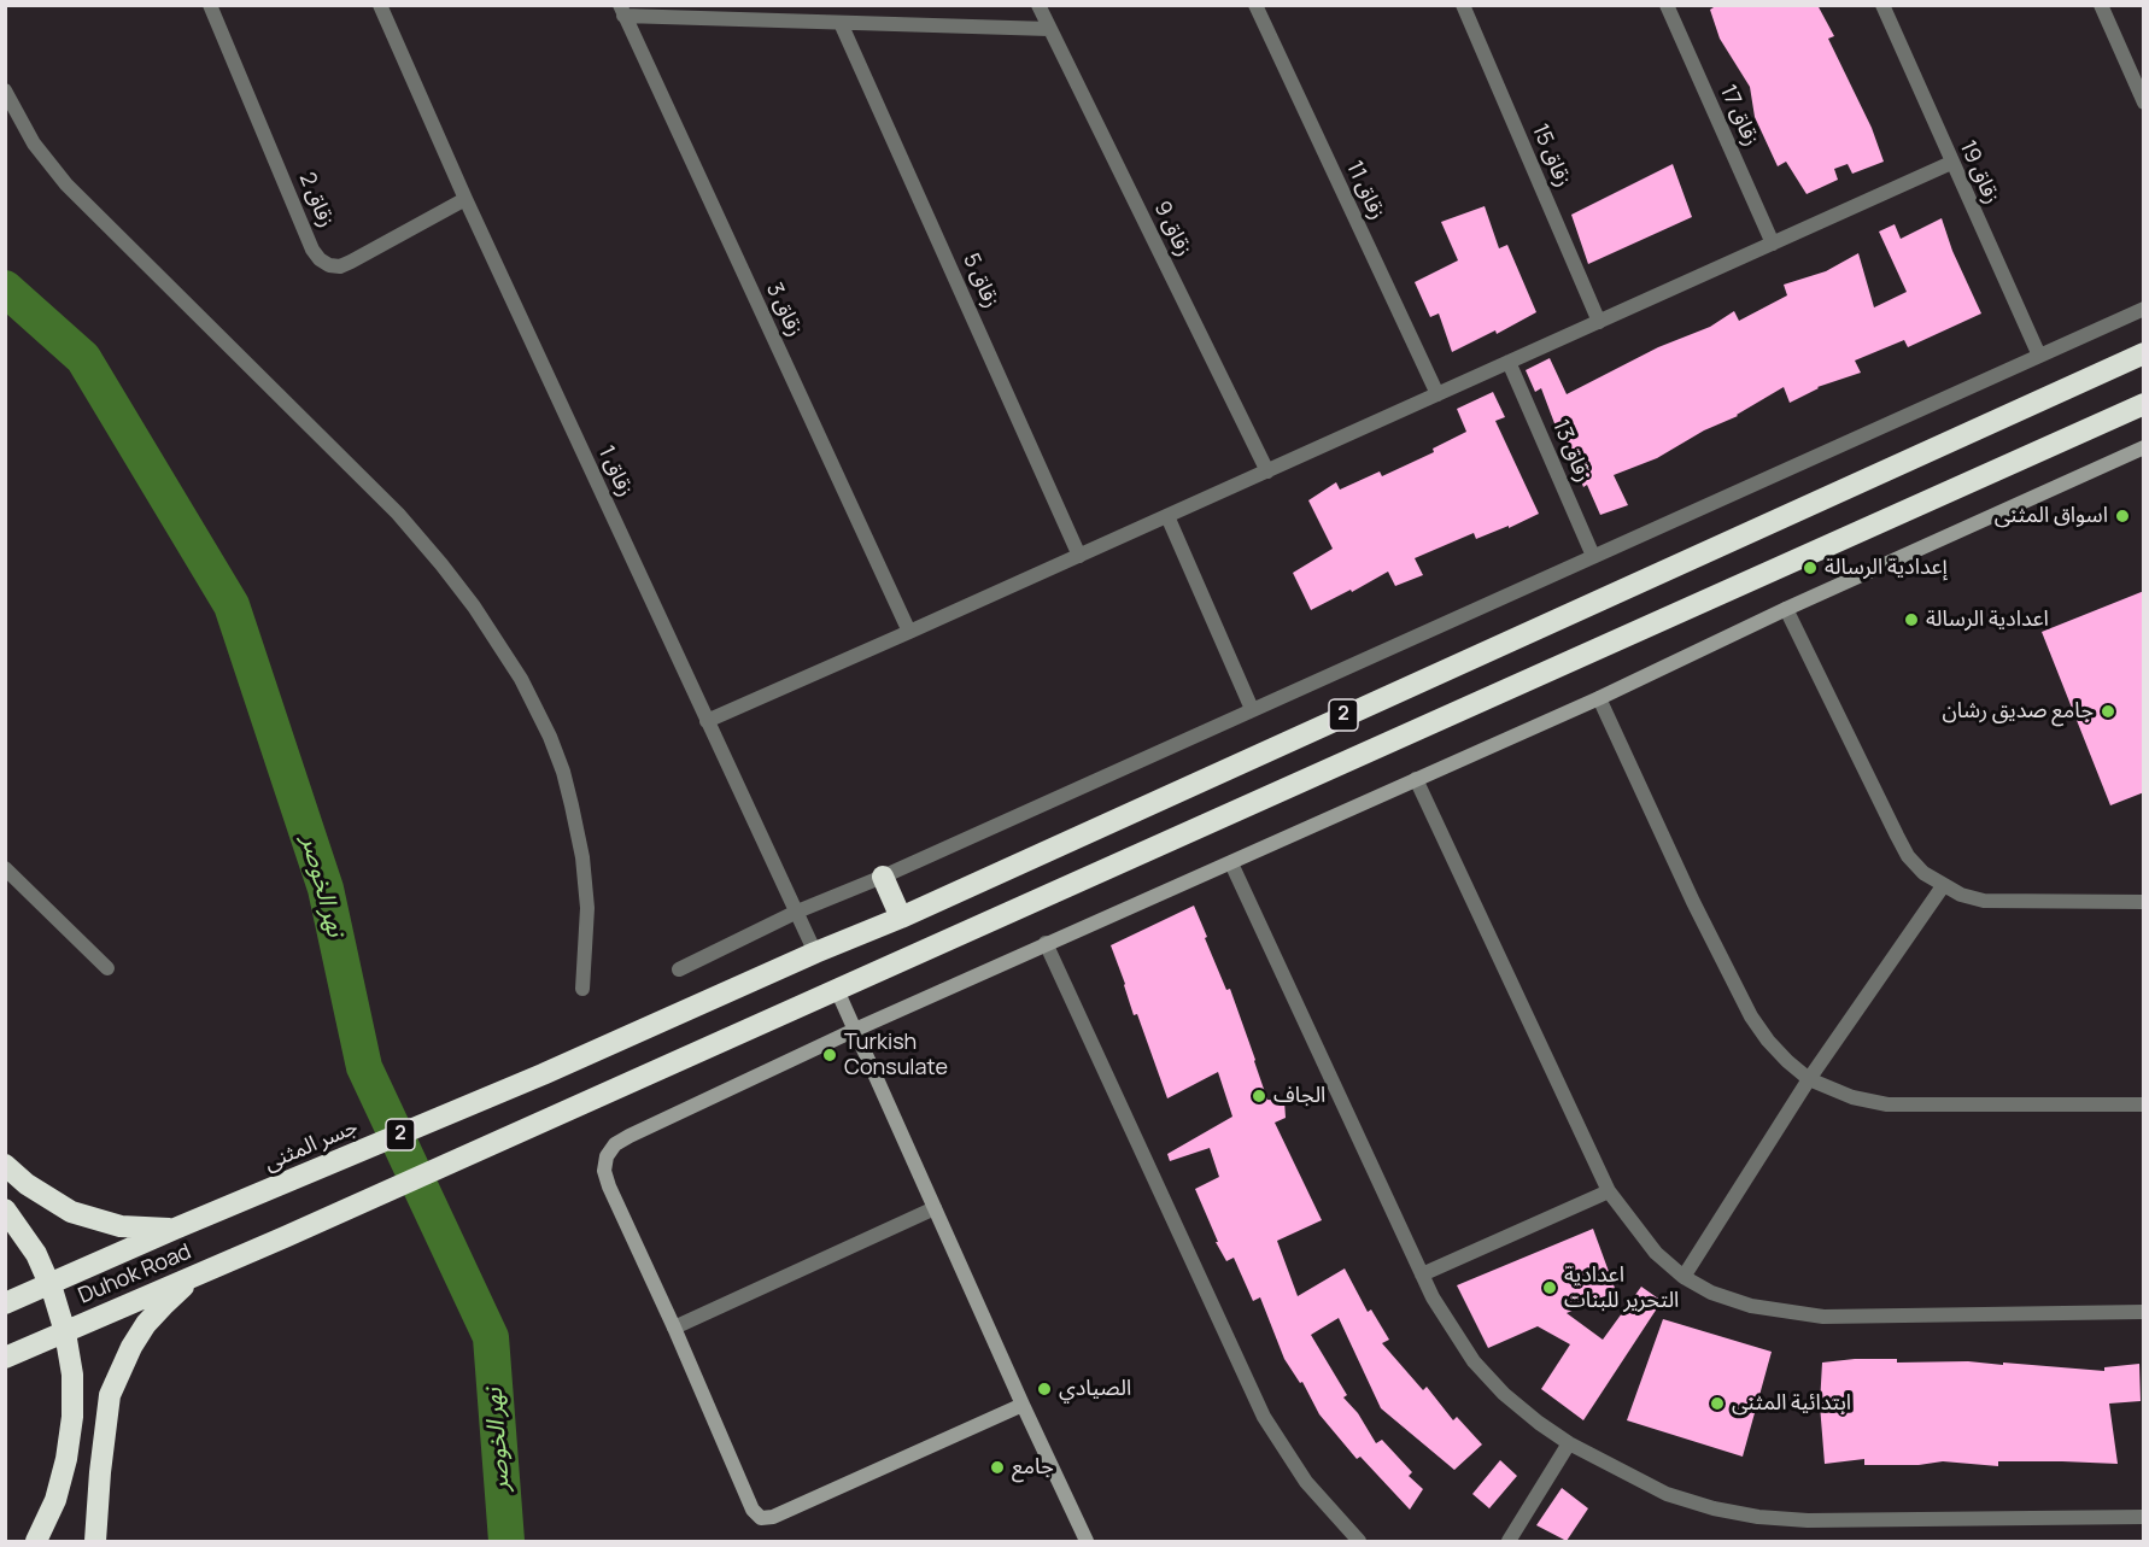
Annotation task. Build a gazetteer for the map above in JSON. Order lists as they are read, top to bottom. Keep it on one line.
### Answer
{"streets":{"highway":["2","جسر المثنى","Duhok Road"],"street":["زقاق 17","زقاق 15","زقاق 19","زقاق 11","زقاق 2","زقاق 9","زقاق 5","زقاق 3","زقاق 13","زقاق 1"]},"crossings":[["زقاق 2","زقاق 1"],["زقاق 1","2"],["زقاق 1","جسر المثنى"],["2","جسر المثنى"],["2","Duhok Road"],["جسر المثنى","Duhok Road"]],"water":["نهر الخوصر"],"places":["اسواق المثنى","إعدادية الرسالة","اعدادية الرسالة","جامع صديق رشان","Turkish Consulate","الجاف","اعدادية التحرير للبنات","الصيادي","ابتدائية المثنى","جامع"]}
